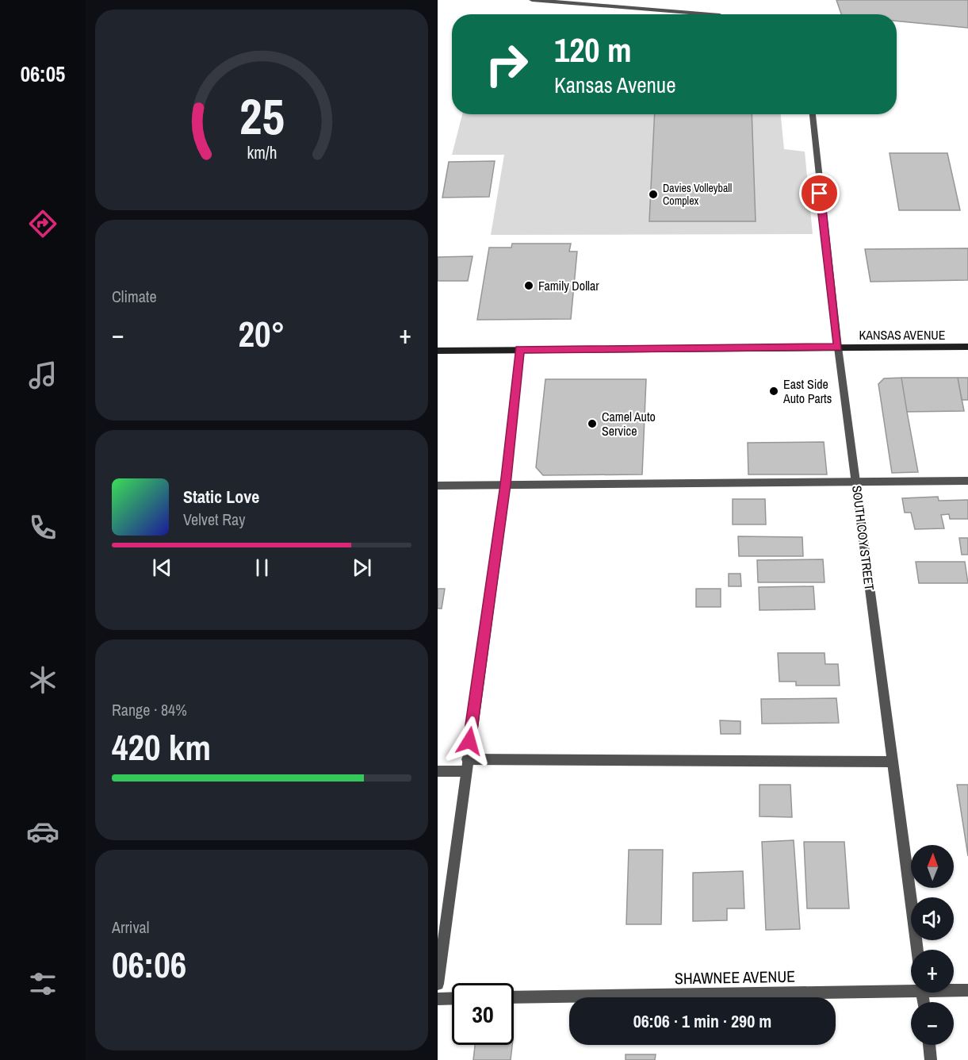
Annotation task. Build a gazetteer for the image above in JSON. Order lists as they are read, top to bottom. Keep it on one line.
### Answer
{"streets":{"main road":["KANSAS AVENUE"],"street":["SOUTH COY STREET","SHAWNEE AVENUE"]},"crossings":[["KANSAS AVENUE","SOUTH COY STREET"]],"places":["Davies Volleyball Complex","Family Dollar","East Side Auto Parts","Camel Auto Service"],"north":"top","page":{"tabs":"06:05","turn":["120 m","Kansas Avenue"],"tile":["Climate",["Range · 84%","420 km"],["Arrival","06:06"]],"heat":["−","20°","+"],"song":["Static Love","Velvet Ray"],"map_buttons":["+","−"],"limit":"30","trip":"06:06 · 1 min · 290 m","gauge":["25","km/h"]}}
